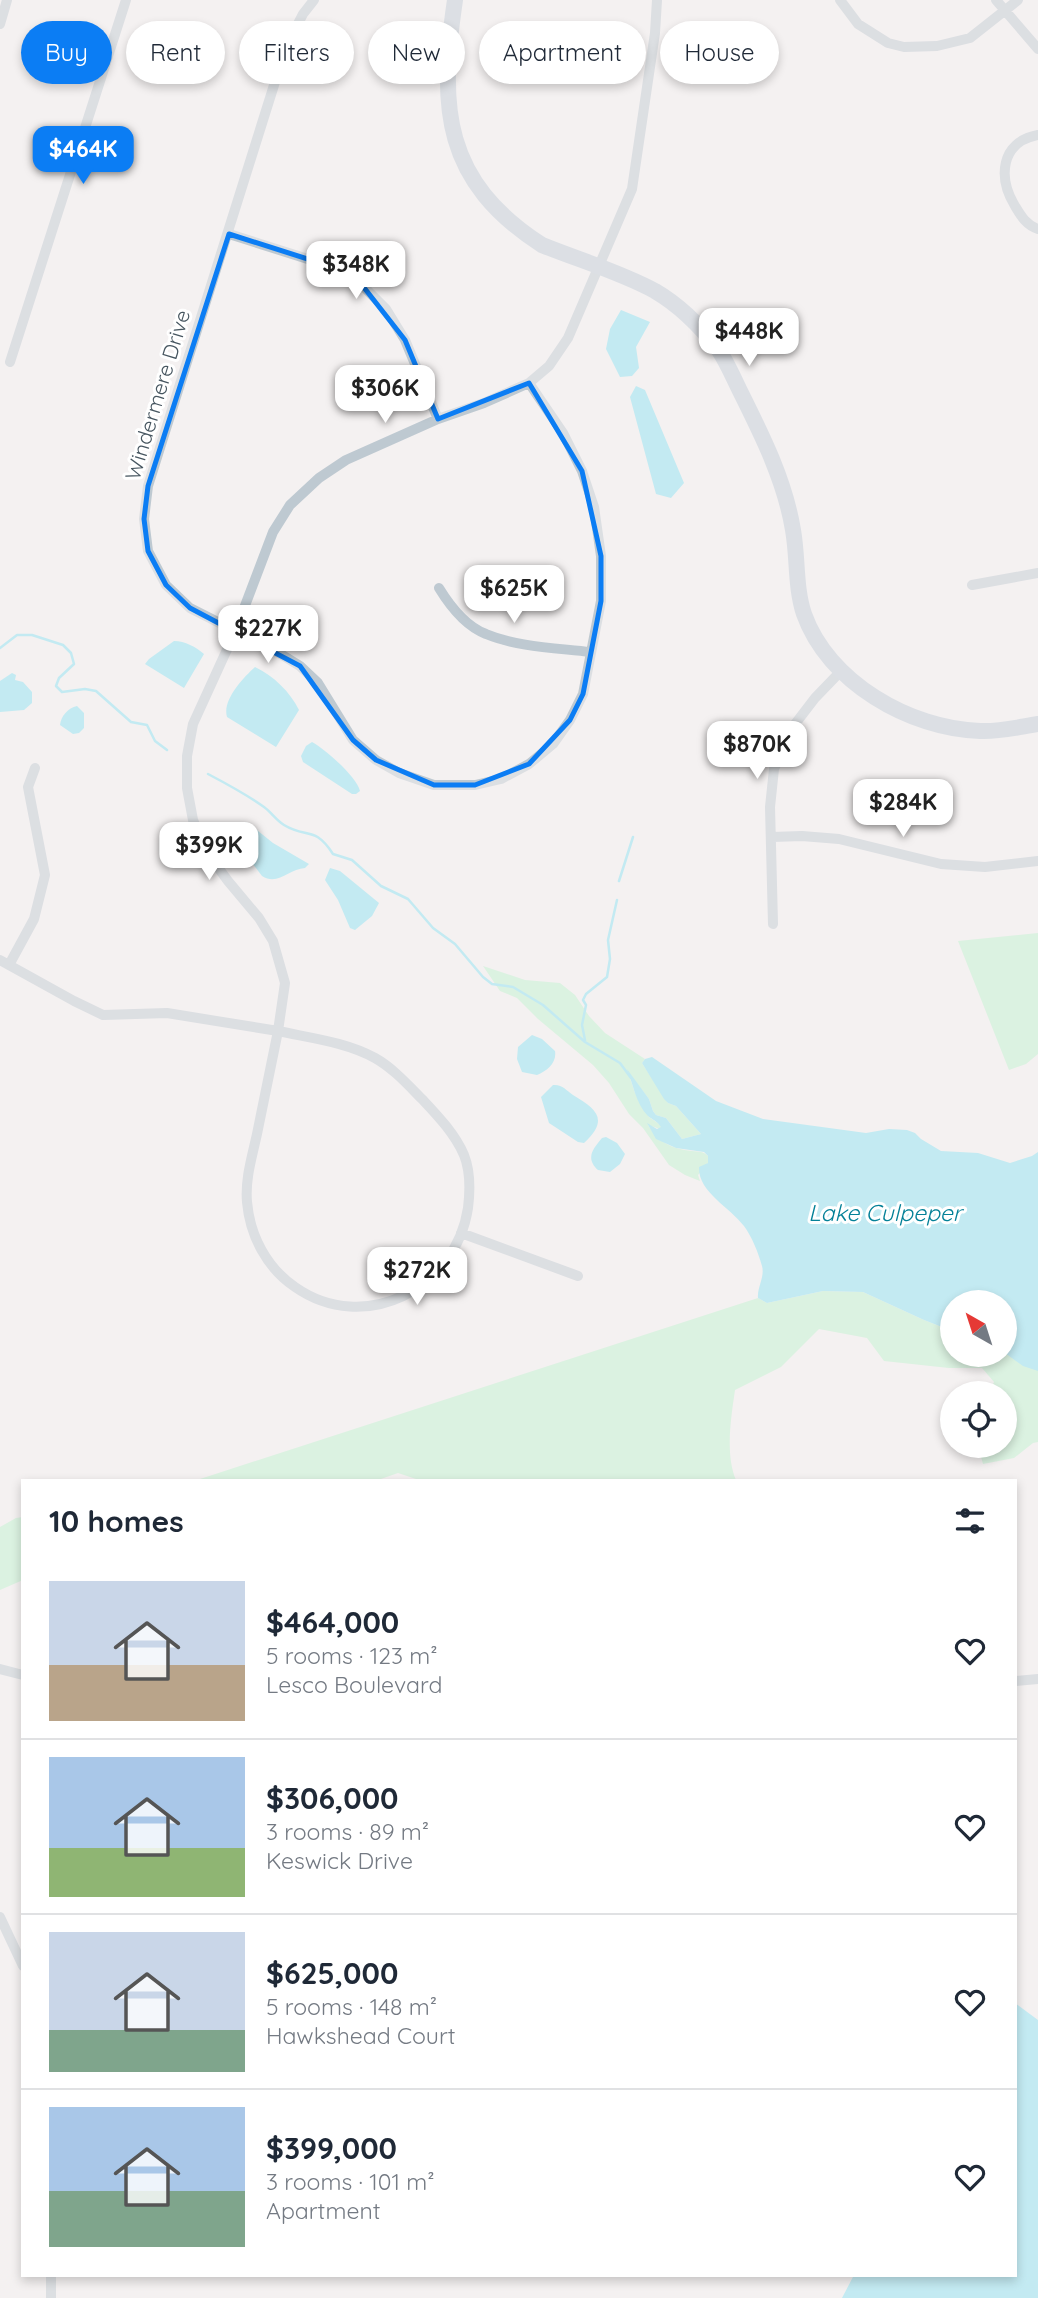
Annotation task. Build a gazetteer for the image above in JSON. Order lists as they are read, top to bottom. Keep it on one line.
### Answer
{"streets":{"street":["Windermere Drive"]},"water":["Lake Culpeper"],"north":"top left","page":{"chip":["Buy","Rent","Filters","New","Apartment","House"],"price":["$464K","$348K","$448K","$306K","$625K","$227K","$870K","$284K","$399K","$272K"],"heading":"10 homes","list":[{"name":"$464,000","note":"5 rooms · 123 m² · Lesco Boulevard"},{"name":"$306,000","note":"3 rooms · 89 m² · Keswick Drive"},{"name":"$625,000","note":"5 rooms · 148 m² · Hawkshead Court"},{"name":"$399,000","note":"3 rooms · 101 m² · Apartment"}]}}
